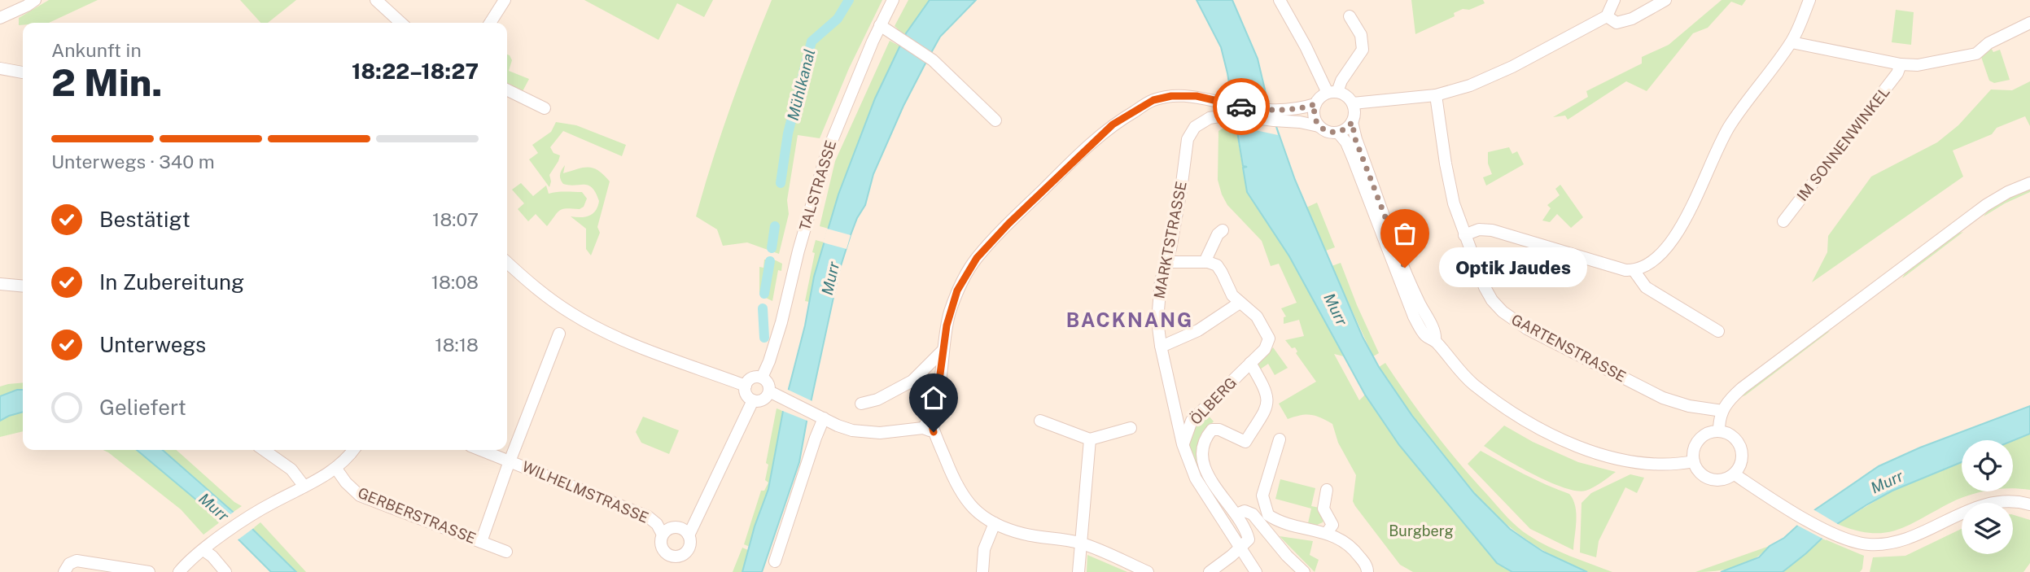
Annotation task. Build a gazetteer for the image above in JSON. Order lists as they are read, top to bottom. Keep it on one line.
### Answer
{"streets":{"street":["IM SONNENWINKEL","TALSTRASSE","MARKTSTRASSE","GARTENSTRASSE","ÖLBERG","WILHELMSTRASSE","GERBERSTRASSE"]},"crossings":[["MARKTSTRASSE","ÖLBERG"]],"districts":["BACKNANG"],"water":["Mühlkanal","Murr"],"parks":["Burgberg"],"places":["Optik Jaudes"],"page":{"heading":["2 Min.","Ankunft in","18:22–18:27"],"bar":"Unterwegs · 340 m","list":[["Bestätigt","18:07"],["In Zubereitung","18:08"],["Unterwegs","18:18"],"Geliefert"],"bubble":"Optik Jaudes"}}
